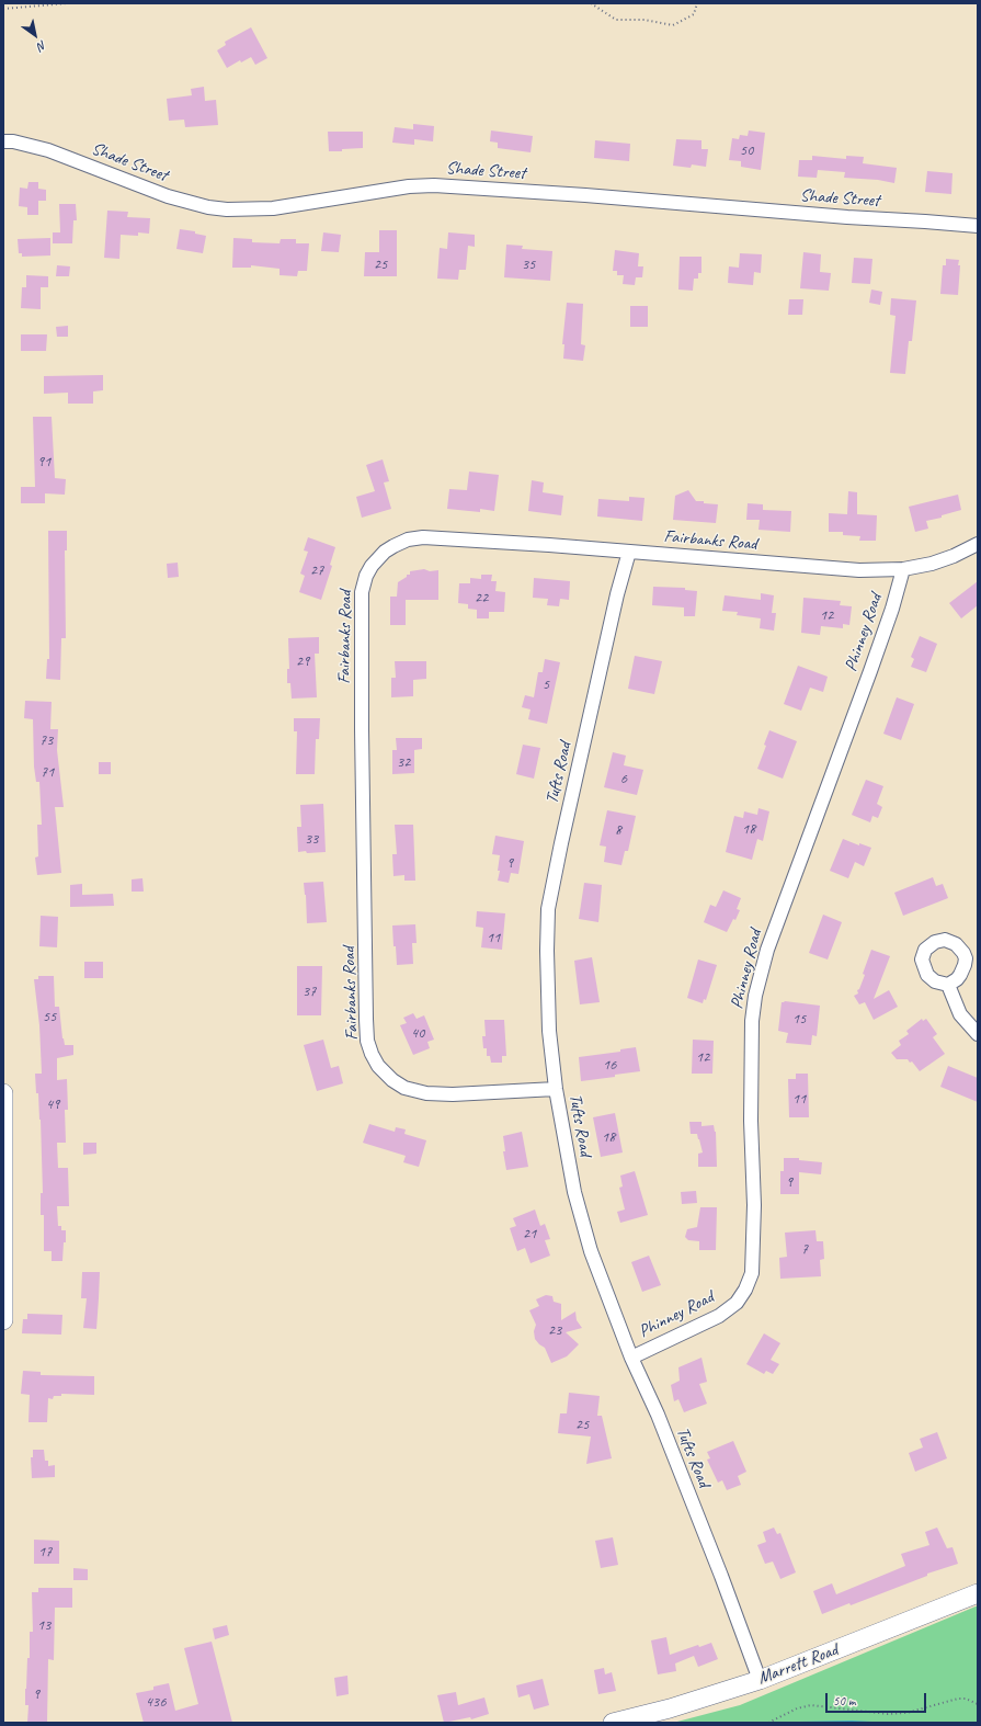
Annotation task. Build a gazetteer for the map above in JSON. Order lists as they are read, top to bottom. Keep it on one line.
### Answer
{"streets":{"main road":["Marrett Road"],"street":["Shade Street","Fairbanks Road","Phinney Road","Tufts Road"]},"crossings":[["Fairbanks Road","Phinney Road"],["Fairbanks Road","Tufts Road"],["Phinney Road","Tufts Road"],["Tufts Road","Marrett Road"]],"house_numbers":["50","25","35","91","27","22","12","29","5","73","32","71","6","18","8","33","9","11","37","55","15","40","12","16","11","49","18","9","21","7","23","25","17","13","9","436"],"scale_bar":"50 m","north":"bottom right"}
